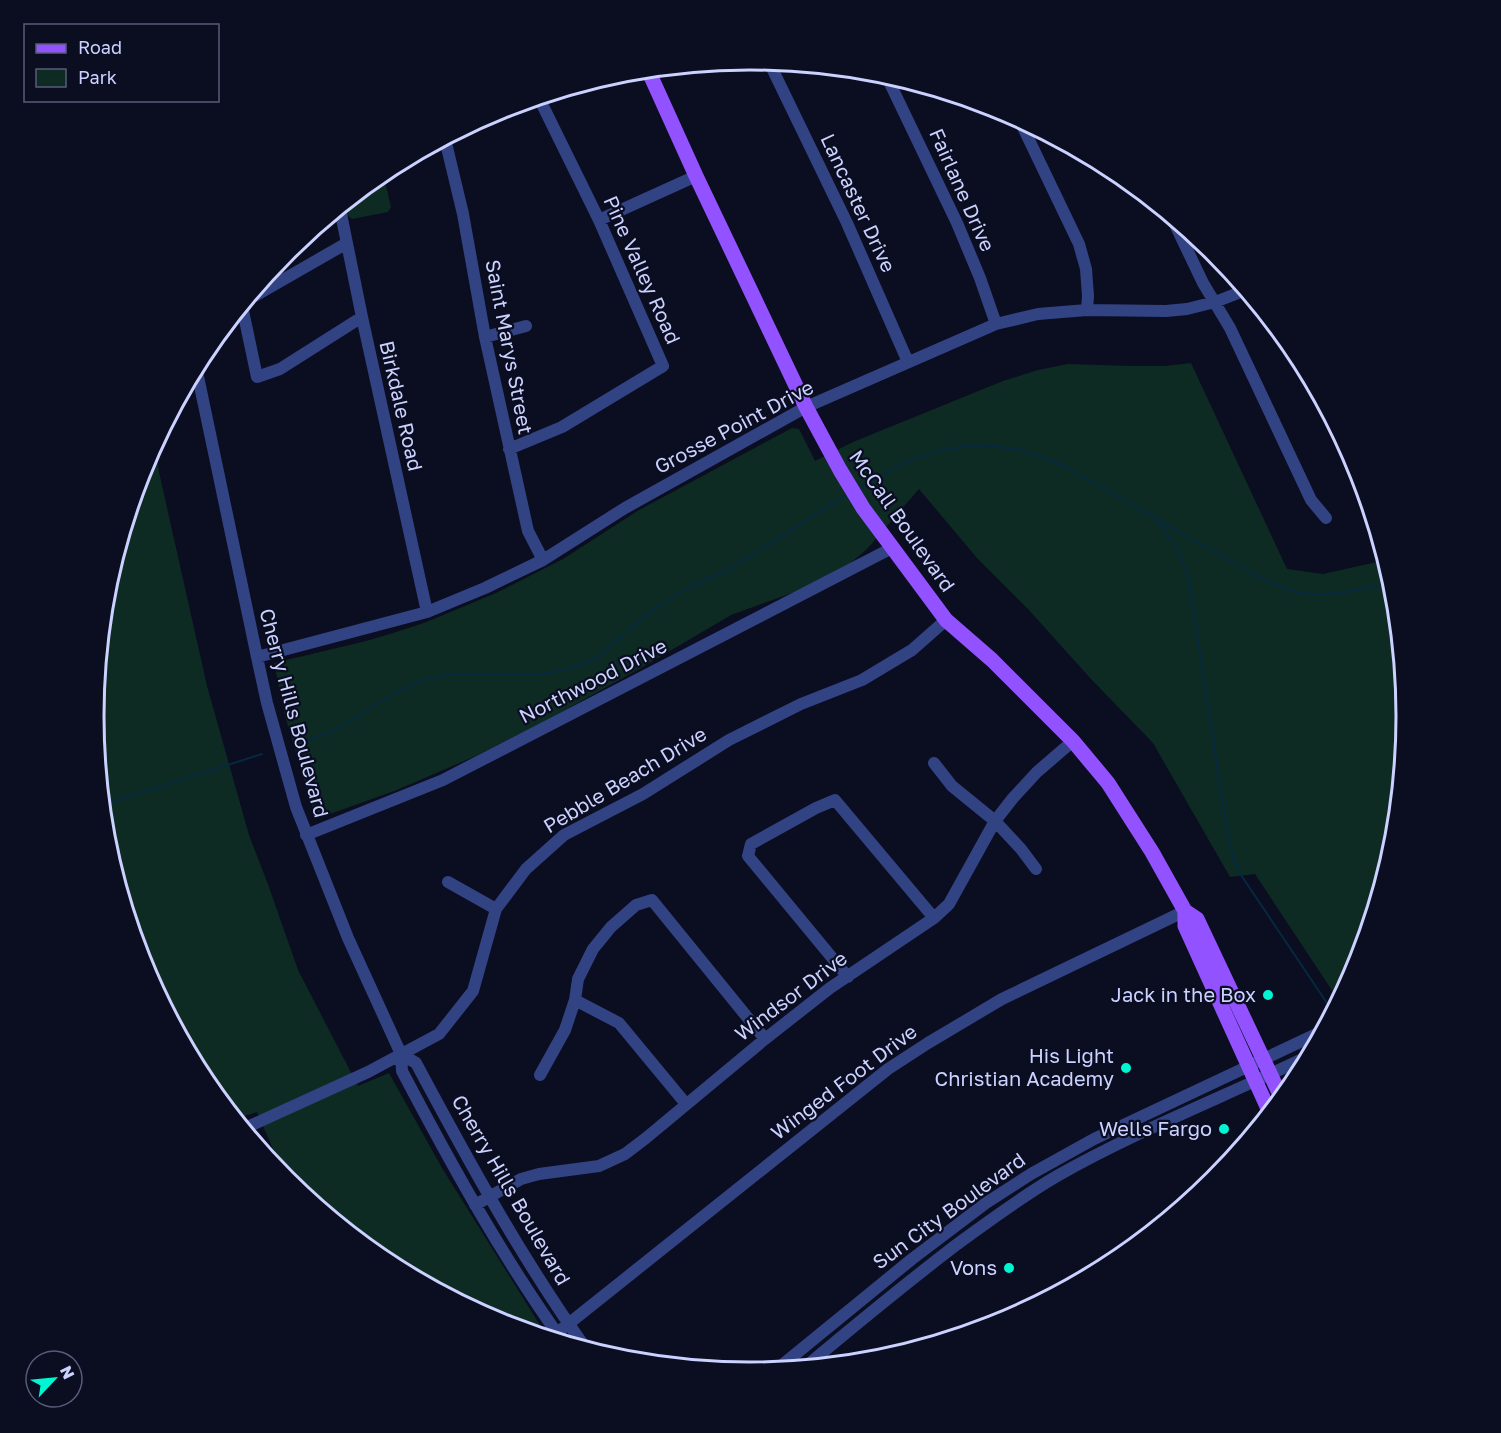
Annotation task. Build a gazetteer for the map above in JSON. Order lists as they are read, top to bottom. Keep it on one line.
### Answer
{"streets":{"main road":["McCall Boulevard"],"street":["Fairlane Drive","Lancaster Drive","Pine Valley Road","Saint Marys Street","Birkdale Road","Grosse Point Drive","Northwood Drive","Cherry Hills Boulevard","Pebble Beach Drive","Windsor Drive","Winged Foot Drive","Sun City Boulevard"]},"crossings":[["Fairlane Drive","Grosse Point Drive"],["Lancaster Drive","Grosse Point Drive"],["Pine Valley Road","Saint Marys Street"],["Saint Marys Street","Grosse Point Drive"],["Birkdale Road","Grosse Point Drive"],["Grosse Point Drive","McCall Boulevard"],["Grosse Point Drive","Cherry Hills Boulevard"],["McCall Boulevard","Northwood Drive"],["McCall Boulevard","Pebble Beach Drive"],["McCall Boulevard","Windsor Drive"],["McCall Boulevard","Winged Foot Drive"],["McCall Boulevard","Sun City Boulevard"],["Northwood Drive","Cherry Hills Boulevard"],["Cherry Hills Boulevard","Pebble Beach Drive"],["Cherry Hills Boulevard","Windsor Drive"],["Cherry Hills Boulevard","Winged Foot Drive"]],"places":["Jack in the Box","His Light Christian Academy","Wells Fargo","Vons"],"legend":["Road","Park"],"north":"top right"}
